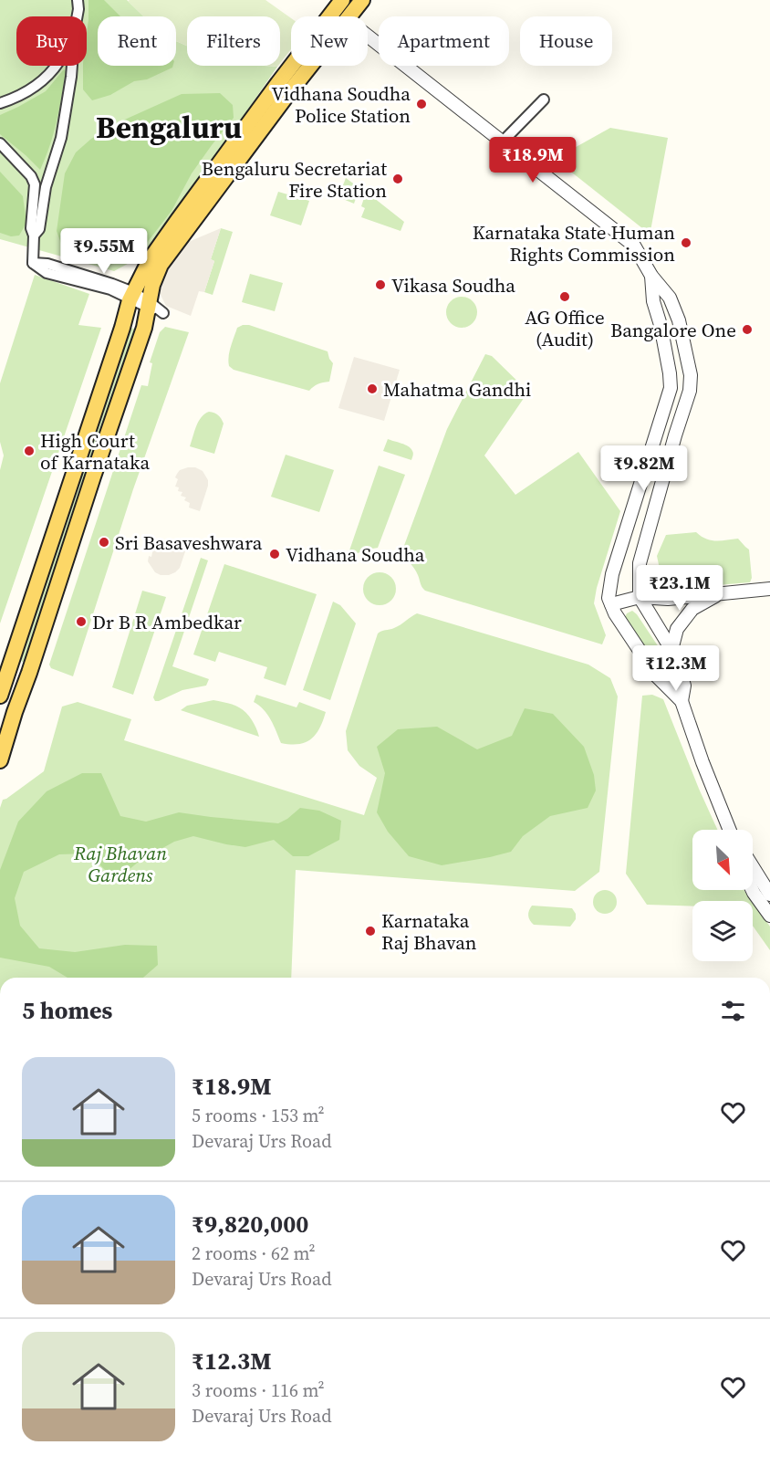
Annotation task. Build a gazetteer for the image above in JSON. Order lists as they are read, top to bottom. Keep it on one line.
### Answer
{"districts":["Bengaluru"],"parks":["Raj Bhavan Gardens"],"places":["Vidhana Soudha Police Station","Bengaluru Secretariat Fire Station","Karnataka State Human Rights Commission","Vikasa Soudha","AG Office (Audit)","Bangalore One","Mahatma Gandhi","High Court of Karnataka","Sri Basaveshwara","Vidhana Soudha","Dr B R Ambedkar","Karnataka Raj Bhavan"],"north":"bottom right","page":{"chip":["Buy","Rent","Filters","New","Apartment","House"],"price":["₹18.9M","₹9.55M","₹9.82M","₹23.1M","₹12.3M"],"heading":"5 homes","list":[{"name":"₹18.9M","note":"5 rooms · 153 m² · Devaraj Urs Road"},{"name":"₹9,820,000","note":"2 rooms · 62 m² · Devaraj Urs Road"},{"name":"₹12.3M","note":"3 rooms · 116 m² · Devaraj Urs Road"}]}}
